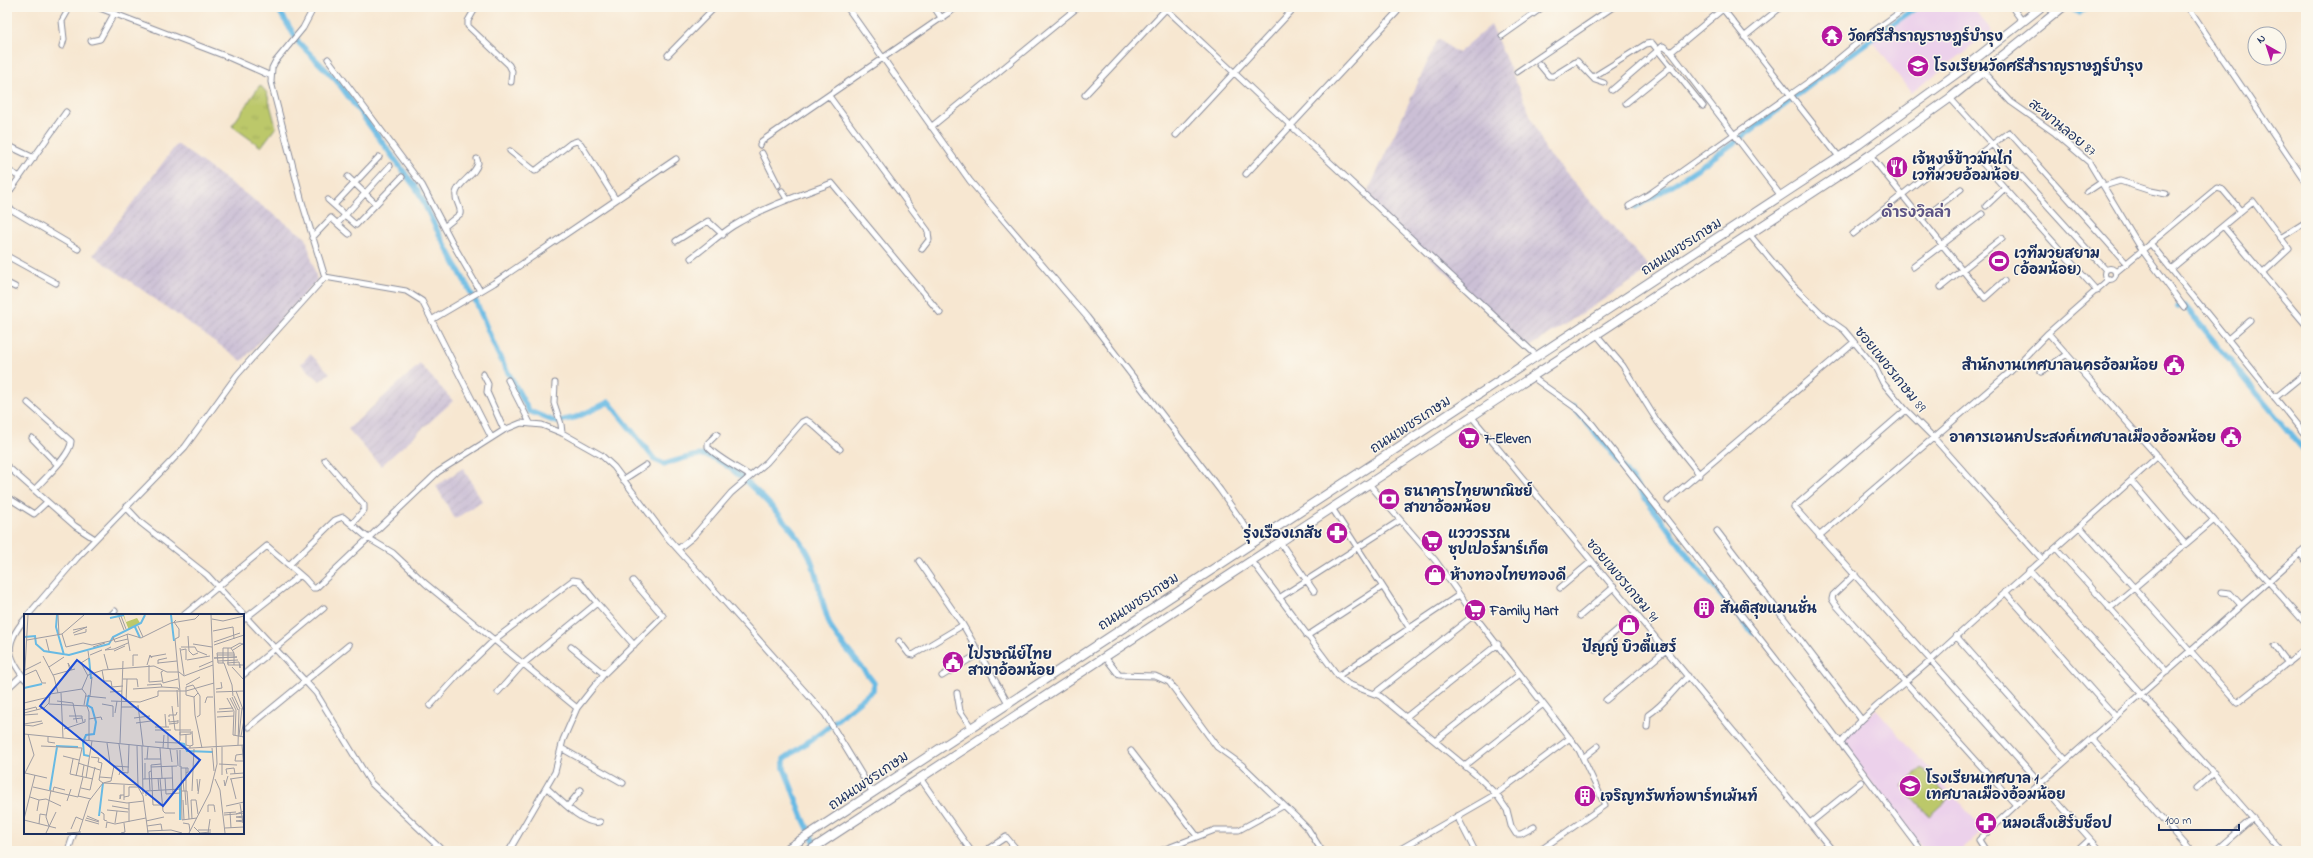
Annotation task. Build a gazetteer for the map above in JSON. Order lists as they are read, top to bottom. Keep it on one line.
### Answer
{"streets":{"main road":["ถนนเพชรเกษม"],"street":["สะพานลอย 87","ซอยเพชรเกษม 89","ซอยเพชรเกษม 91"]},"crossings":[["สะพานลอย 87","ถนนเพชรเกษม"],["ถนนเพชรเกษม","ซอยเพชรเกษม 89"],["ถนนเพชรเกษม","ซอยเพชรเกษม 91"]],"districts":["ดำรงวิลล่า"],"places":{"temple":["วัดศรีสําราญราษฎร์บํารุง"],"school or university":["โรงเรียนวัดศรีสําราญราษฎร์บํารุง","โรงเรียนเทศบาล 1 เทศบาลเมืองอ้อมน้อย"],"restaurant":["เจ้หงษ์ข้าวมันไก่ เวทีมวยอ้อมน้อย"],"sports":["เวทีมวยสยาม (อ้อมน้อย)"],"public building":["สำนักงานเทศบาลนครอ้อมน้อย","อาคารเอนกประสงค์เทศบาลเมืองอ้อมน้อย","ไปรษณีย์ไทย สาขาอ้อมน้อย"],"supermarket":["7-Eleven","แวววรรณ ซุปเปอร์มาร์เก็ต","Family Mart"],"bank":["ธนาคารไทยพาณิชย์ สาขาอ้อมน้อย"],"pharmacy":["รุ่งเรืองเภสัช","หมอเส็งเฮิร์บช็อป"],"shop":["ห้างทองไทยทองดี","ปัญญ์ บิวตี้แฮร์"],"building":["สันติสุขแมนชั่น","เจริญทรัพท์อพาร์ทเม้นท์"]},"scale_bar":"100 m","north":"top left"}
